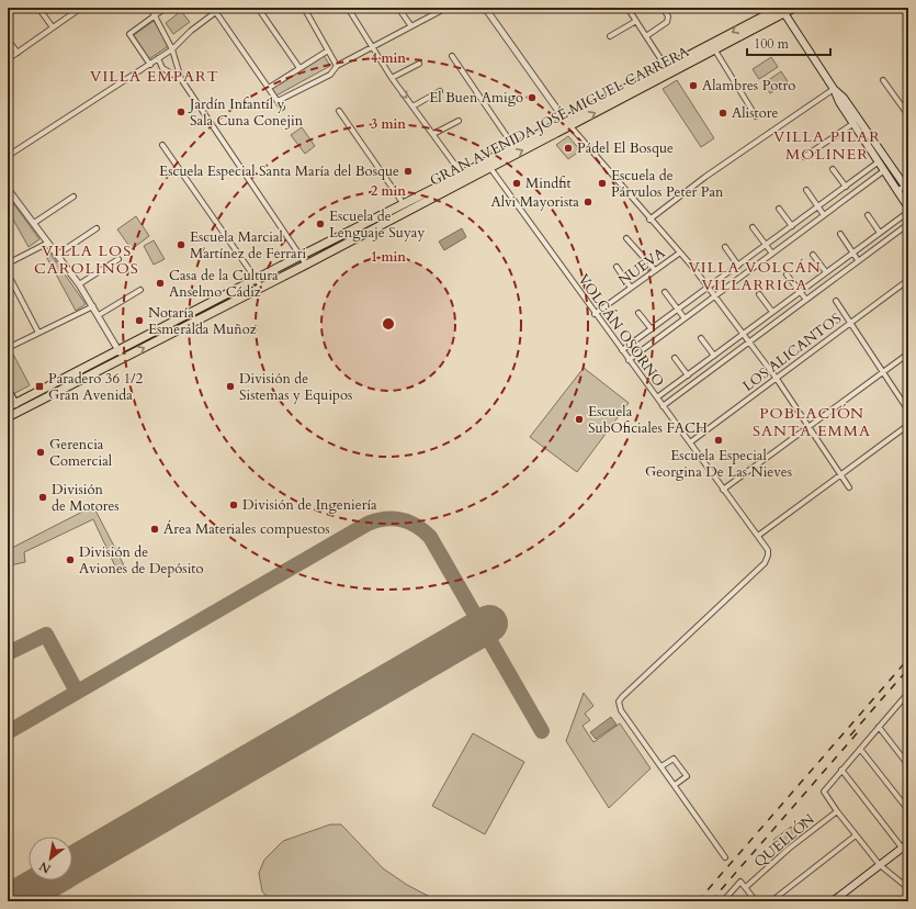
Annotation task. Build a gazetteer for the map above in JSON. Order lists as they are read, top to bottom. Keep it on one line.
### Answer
{"streets":{"main road":["GRAN AVENIDA JOSÉ MIGUEL CARRERA"],"street":["NUEVA","VOLCÁN OSORNO","LOS ALICANTOS","QUELLÓN"]},"crossings":[["GRAN AVENIDA JOSÉ MIGUEL CARRERA","VOLCÁN OSORNO"],["NUEVA","VOLCÁN OSORNO"],["VOLCÁN OSORNO","LOS ALICANTOS"]],"districts":["VILLA EMPART","VILLA PILAR MOLINER","VILLA LOS CAROLINOS","VILLA VOLCÁN VILLARRICA","POBLACIÓN SANTA EMMA"],"places":{"other":["Alambres Potro","El Buen Amigo","Jardín Infantíl y Sala Cuna Conejin","Alistore","Pádel El Bosque","Escuela Especial Santa María del Bosque","Mindfit","Escuela de Párvulos Peter Pan","Alvi Mayorista","Escuela de Lenguaje Suyay","Escuela Marcial Martínez de Ferrari","Casa de la Cultura Anselmo Cádiz","Notaría Esmeralda Muñoz","División de Sistemas y Equipos","Escuela SubOficiales FACH","Escuela Especial Georgina De Las Nieves","Gerencia Comercial","División de Motores","División de Ingeniería","Área Materiales compuestos","División de Aviones de Depósito"],"transit":["Paradero 36 1/2 Gran Avenida"]},"scale_bar":"100 m","north":"bottom left","rings":["4 min","3 min","2 min","1 min"]}
